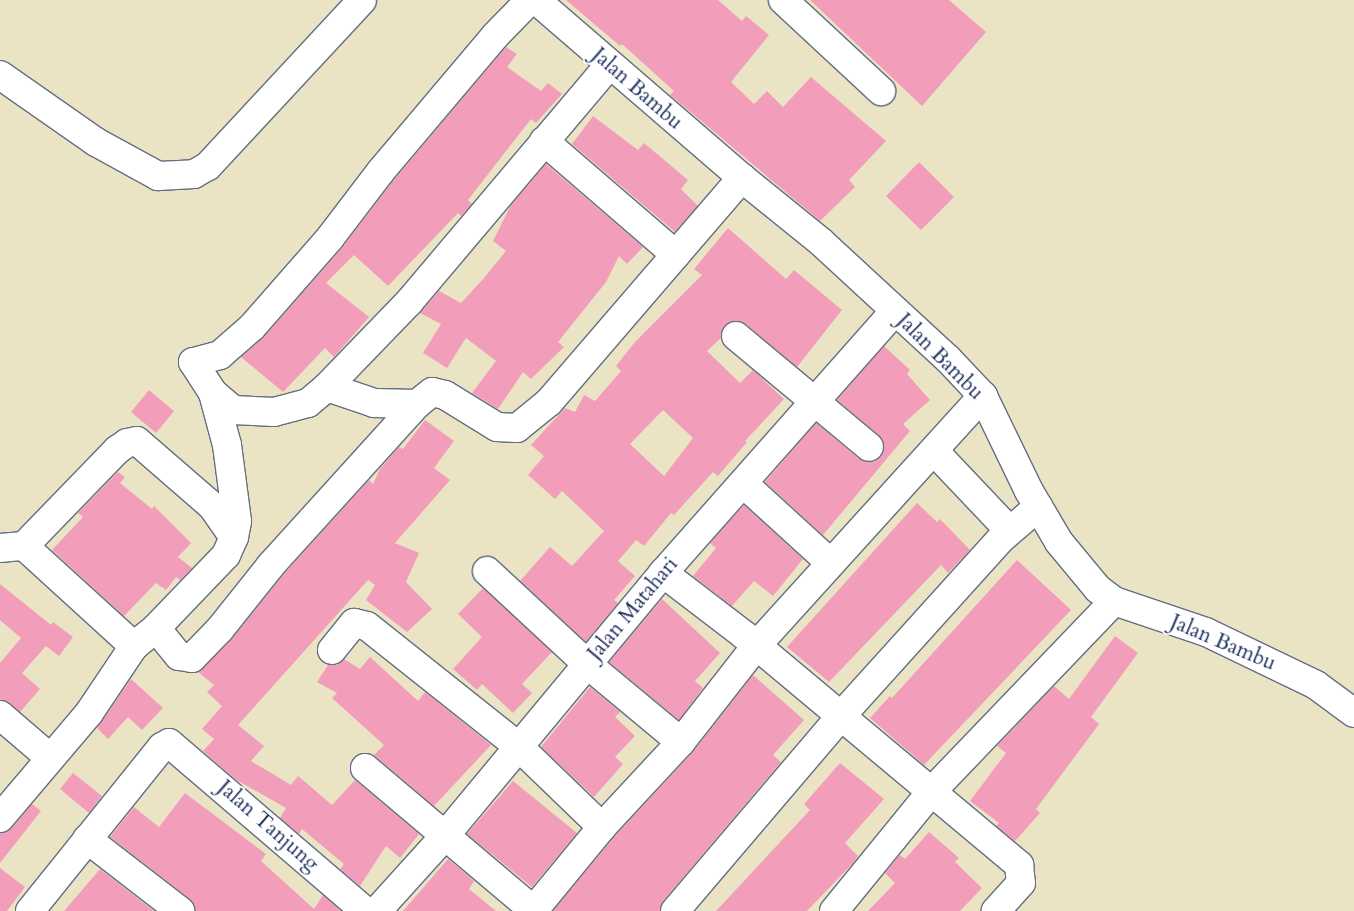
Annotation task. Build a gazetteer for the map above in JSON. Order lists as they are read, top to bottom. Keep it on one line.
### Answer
{"streets":{"street":["Jalan Bambu","Jalan Matahari","Jalan Tanjung"]},"crossings":[["Jalan Bambu","Jalan Matahari"]]}
